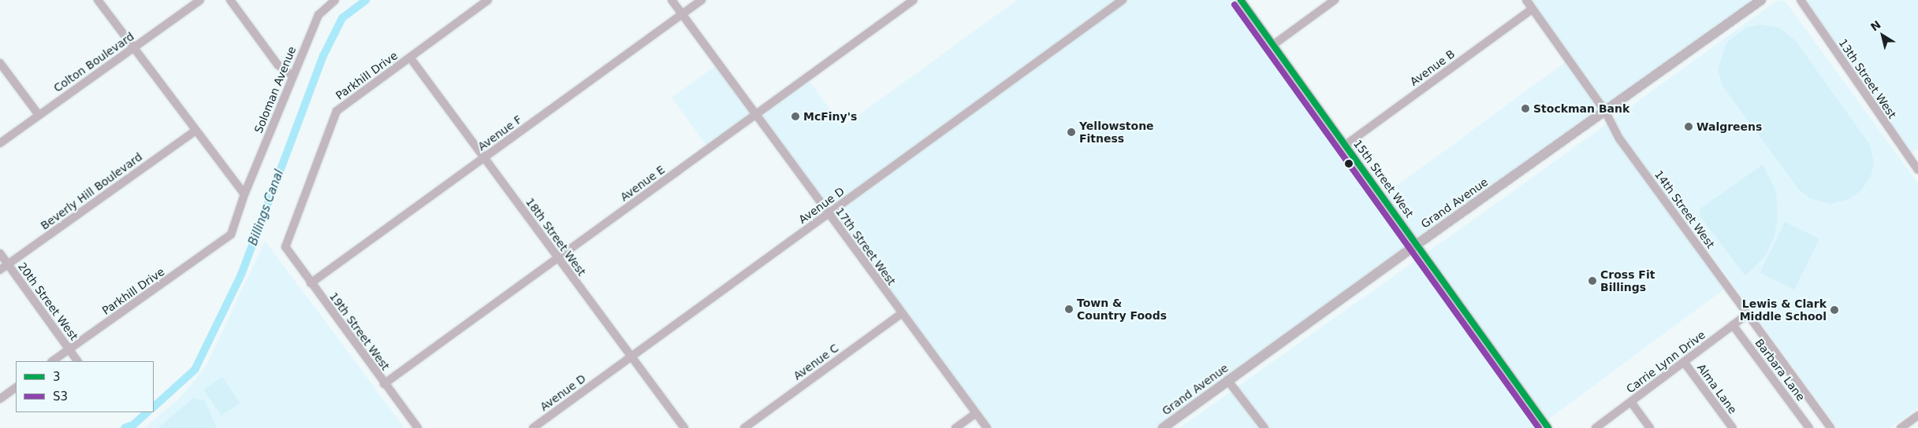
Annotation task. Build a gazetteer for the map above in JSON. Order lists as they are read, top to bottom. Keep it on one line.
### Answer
{"streets":{"main road":["Grand Avenue"],"street":["Colton Boulevard","Avenue B","Parkhill Drive","13th Street West","Soloman Avenue","Avenue F","15th Street West","Avenue E","Beverly Hill Boulevard","Avenue D","14th Street West","18th Street West","17th Street West","20th Street West","19th Street West","Avenue C","Carrie Lynn Drive","Barbara Lane","Alma Lane"]},"crossings":[["Avenue B","15th Street West"],["Avenue B","14th Street West"],["Parkhill Drive","Soloman Avenue"],["Parkhill Drive","18th Street West"],["Parkhill Drive","20th Street West"],["Parkhill Drive","19th Street West"],["Avenue F","18th Street West"],["Avenue F","17th Street West"],["Avenue F","19th Street West"],["15th Street West","Grand Avenue"],["Avenue E","18th Street West"],["Avenue E","17th Street West"],["Avenue E","19th Street West"],["Beverly Hill Boulevard","20th Street West"],["Grand Avenue","14th Street West"],["Avenue D","18th Street West"],["Avenue D","17th Street West"],["14th Street West","Carrie Lynn Drive"],["17th Street West","Avenue C"],["Carrie Lynn Drive","Barbara Lane"],["Carrie Lynn Drive","Alma Lane"]],"water":["Billings Canal"],"places":["Stockman Bank","McFiny's","Walgreens","Yellowstone Fitness","Cross Fit Billings","Town & Country Foods","Lewis & Clark Middle School"],"lines":["transit line 3","transit line S3"],"legend":["3","S3"],"north":"top left"}
